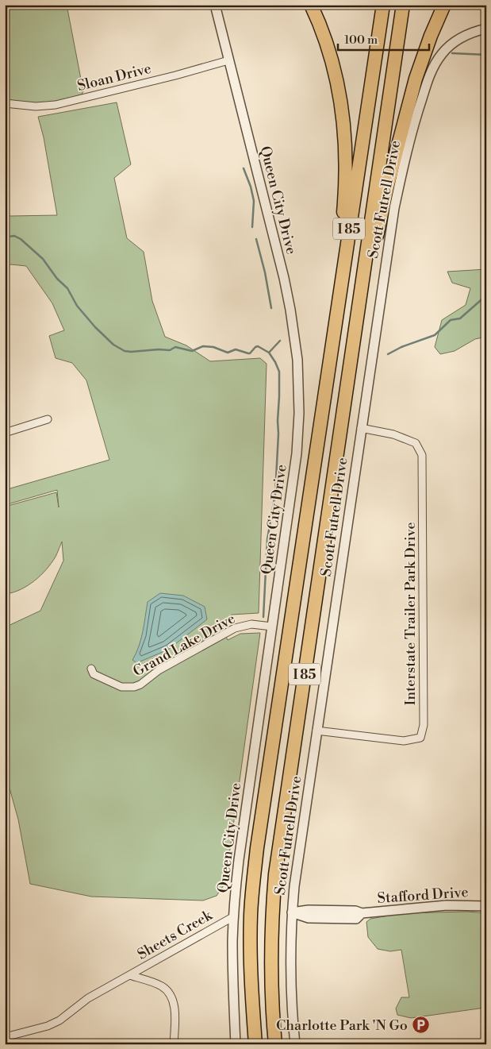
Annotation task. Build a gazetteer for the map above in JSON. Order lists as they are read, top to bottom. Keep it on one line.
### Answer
{"streets":{"highway":["I 85"],"street":["Sloan Drive","Scott Futrell Drive","Queen City Drive","Interstate Trailer Park Drive","Grand Lake Drive","Stafford Drive","Sheets Creek"]},"crossings":[["Sloan Drive","Queen City Drive"],["Scott Futrell Drive","Interstate Trailer Park Drive"],["Scott Futrell Drive","Stafford Drive"],["Queen City Drive","Grand Lake Drive"],["Queen City Drive","Sheets Creek"]],"places":{"parking":["Charlotte Park 'N Go"]},"scale_bar":"100 m"}
